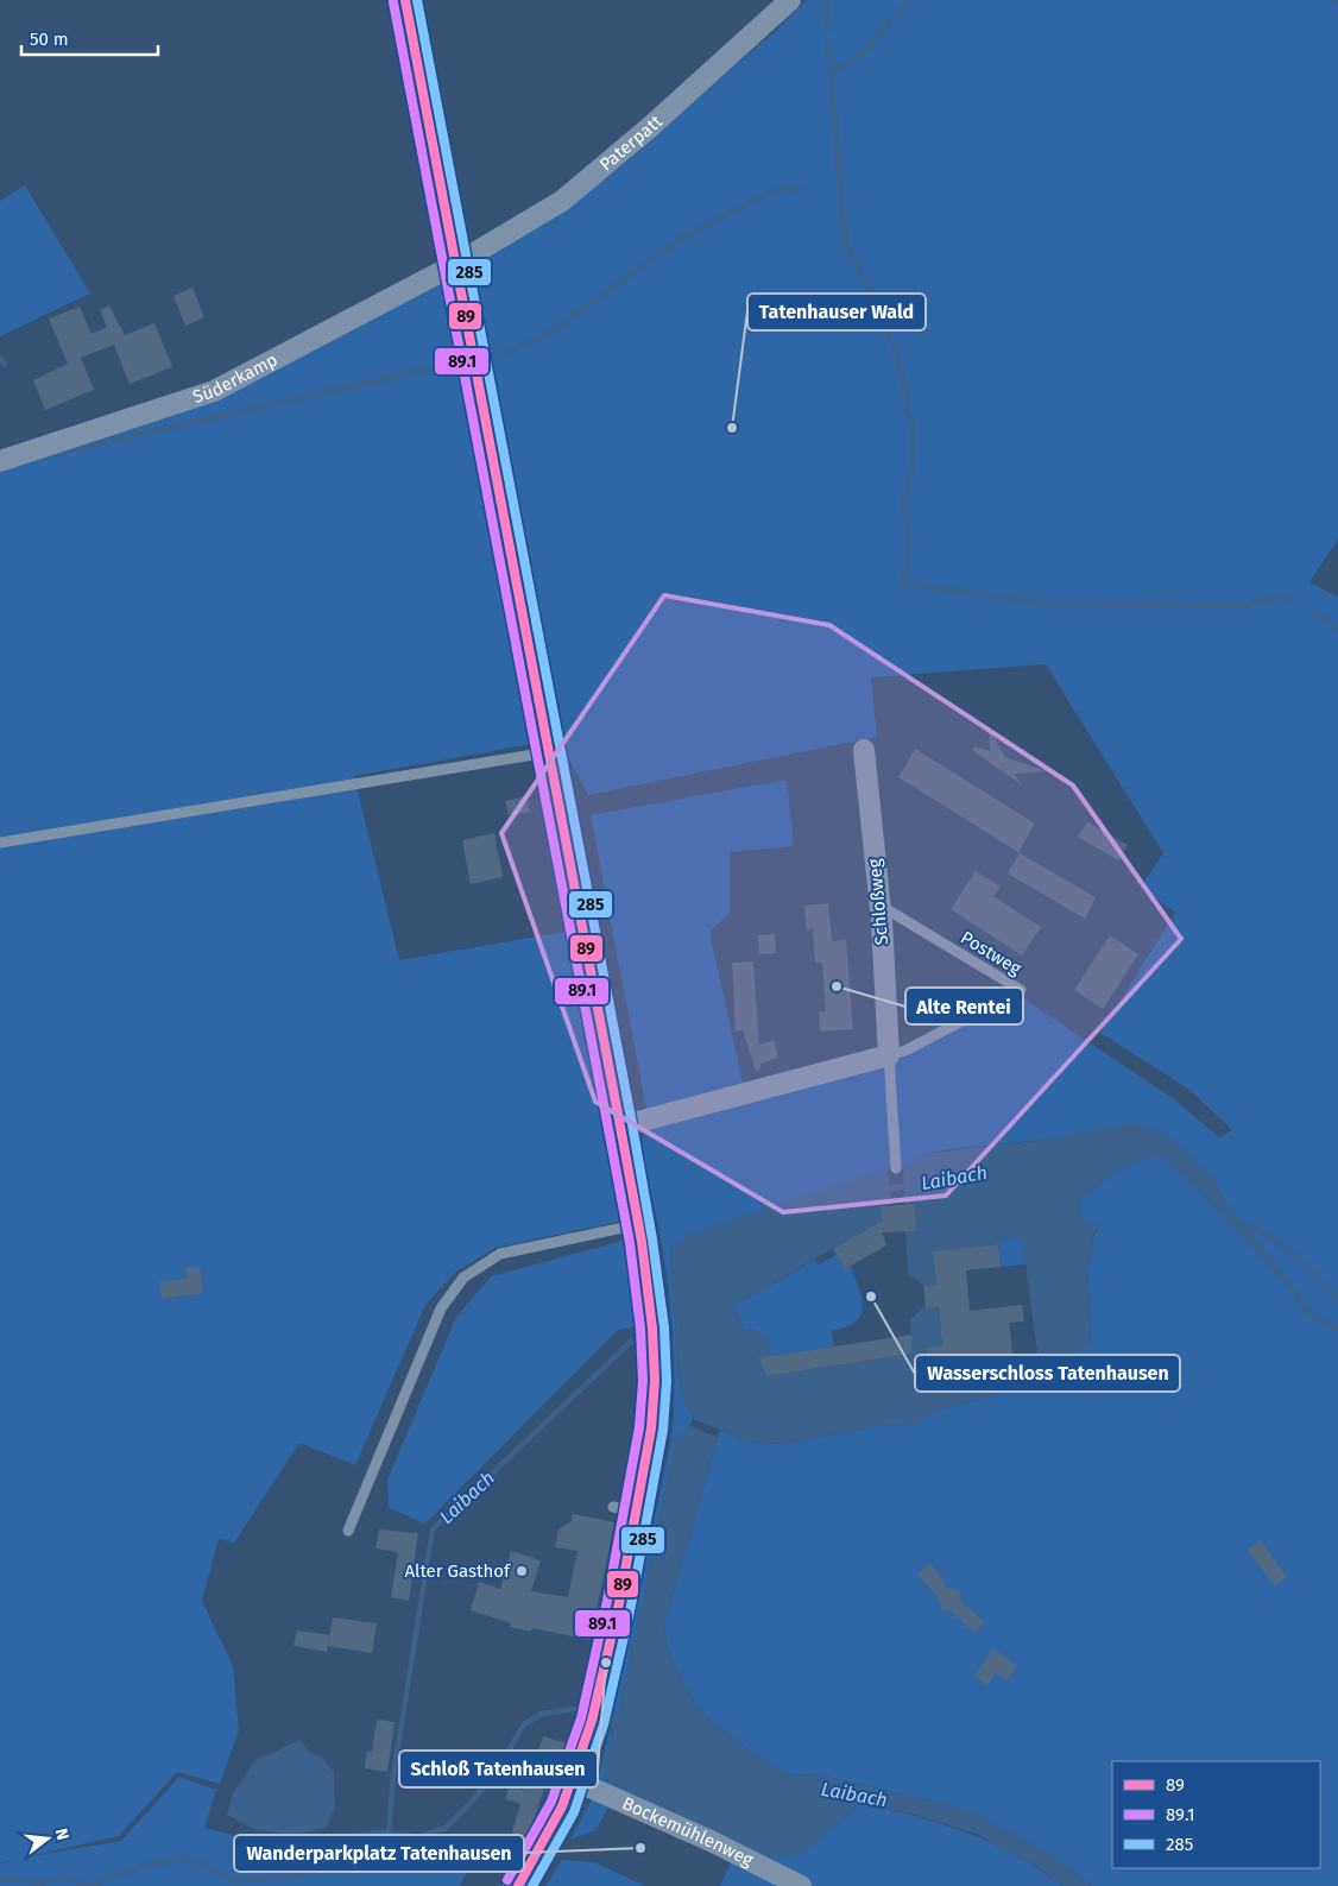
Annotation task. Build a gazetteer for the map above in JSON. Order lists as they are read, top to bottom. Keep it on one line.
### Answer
{"streets":{"street":["Paterpatt","Süderkamp","Schloßweg","Bockemühlenweg"],"lane":["Postweg"]},"crossings":[["Paterpatt","Süderkamp"],["Schloßweg","Postweg"]],"water":["Laibach"],"places":["Tatenhauser Wald","Alte Rentei","Wasserschloss Tatenhausen","Alter Gasthof","Schloß Tatenhausen","Wanderparkplatz Tatenhausen"],"lines":["transit line 89","transit line 285","transit line 89.1"],"legend":["89","89.1","285"],"scale_bar":"50 m","north":"right"}
